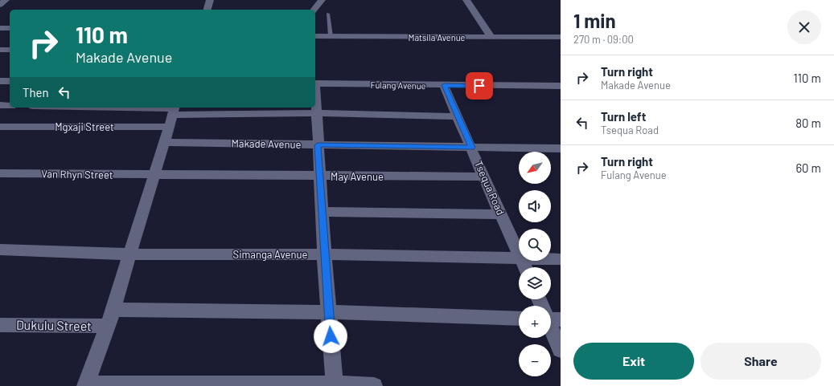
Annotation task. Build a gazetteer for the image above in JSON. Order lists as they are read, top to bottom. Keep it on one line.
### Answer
{"streets":{"street":["Matsila Avenue","Fulang Avenue","Mgxaji Street","Makade Avenue","Van Rhyn Street","May Avenue","Tsequa Road","Simanga Avenue","Dukulu Street"]},"crossings":[["Fulang Avenue","Tsequa Road"],["Makade Avenue","Tsequa Road"],["Van Rhyn Street","May Avenue"],["May Avenue","Tsequa Road"]],"north":"bottom left","page":{"heading":["1 min","270 m · 09:00"],"turn":["110 m","Makade Avenue"],"list":[{"name":"Turn right","note":"Makade Avenue","value":"110 m"},{"name":"Turn left","note":"Tsequa Road","value":"80 m"},{"name":"Turn right","note":"Fulang Avenue","value":"60 m"}],"then":"Then","map_buttons":["+","−"],"buttons":["Exit","Share"]}}
